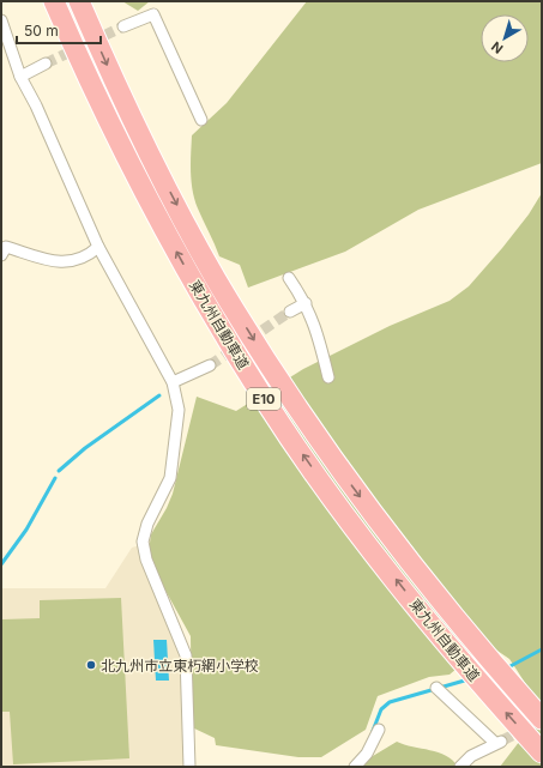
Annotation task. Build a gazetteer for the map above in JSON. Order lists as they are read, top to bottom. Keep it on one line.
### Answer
{"streets":{"highway":["東九州自動車道","E10"]},"places":["北九州市立東朽網小学校"],"scale_bar":"50 m","north":"bottom left"}
